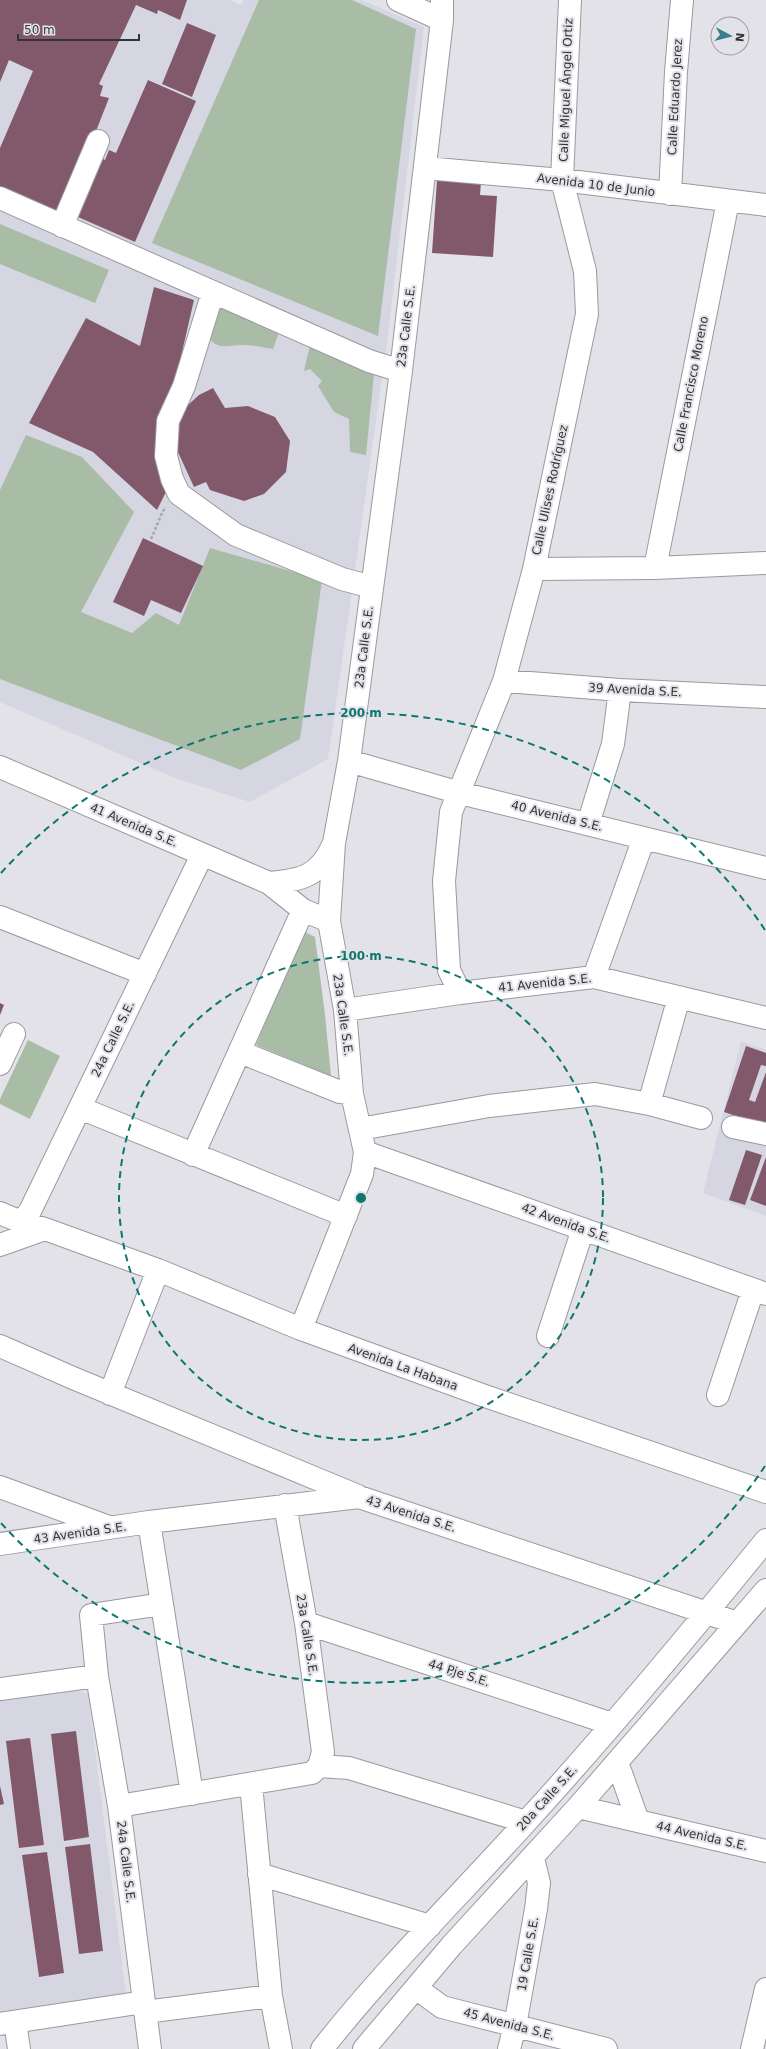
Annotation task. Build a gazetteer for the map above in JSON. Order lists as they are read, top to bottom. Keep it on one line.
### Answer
{"streets":{"street":["Calle Miguel Ángel Ortiz","Calle Eduardo Jerez","Avenida 10 de Junio","23a Calle S.E.","Calle Francisco Moreno","Calle Ulises Rodríguez","39 Avenida S.E.","40 Avenida S.E.","41 Avenida S.E.","24a Calle S.E.","42 Avenida S.E.","Avenida La Habana","43 Avenida S.E.","44 Pje S.E.","20a Calle S.E.","44 Avenida S.E.","19 Calle S.E.","45 Avenida S.E."]},"crossings":[["Calle Miguel Ángel Ortiz","Avenida 10 de Junio"],["Calle Miguel Ángel Ortiz","Calle Ulises Rodríguez"],["Calle Eduardo Jerez","Avenida 10 de Junio"],["Avenida 10 de Junio","23a Calle S.E."],["Avenida 10 de Junio","Calle Francisco Moreno"],["Avenida 10 de Junio","Calle Ulises Rodríguez"],["23a Calle S.E.","40 Avenida S.E."],["23a Calle S.E.","41 Avenida S.E."],["23a Calle S.E.","42 Avenida S.E."],["23a Calle S.E.","Avenida La Habana"],["23a Calle S.E.","43 Avenida S.E."],["23a Calle S.E.","44 Pje S.E."],["Calle Ulises Rodríguez","39 Avenida S.E."],["Calle Ulises Rodríguez","40 Avenida S.E."],["Calle Ulises Rodríguez","41 Avenida S.E."],["41 Avenida S.E.","24a Calle S.E."],["24a Calle S.E.","Avenida La Habana"],["43 Avenida S.E.","20a Calle S.E."],["44 Pje S.E.","20a Calle S.E."],["19 Calle S.E.","45 Avenida S.E."]],"scale_bar":"50 m","north":"right","rings":["200 m","100 m"]}
